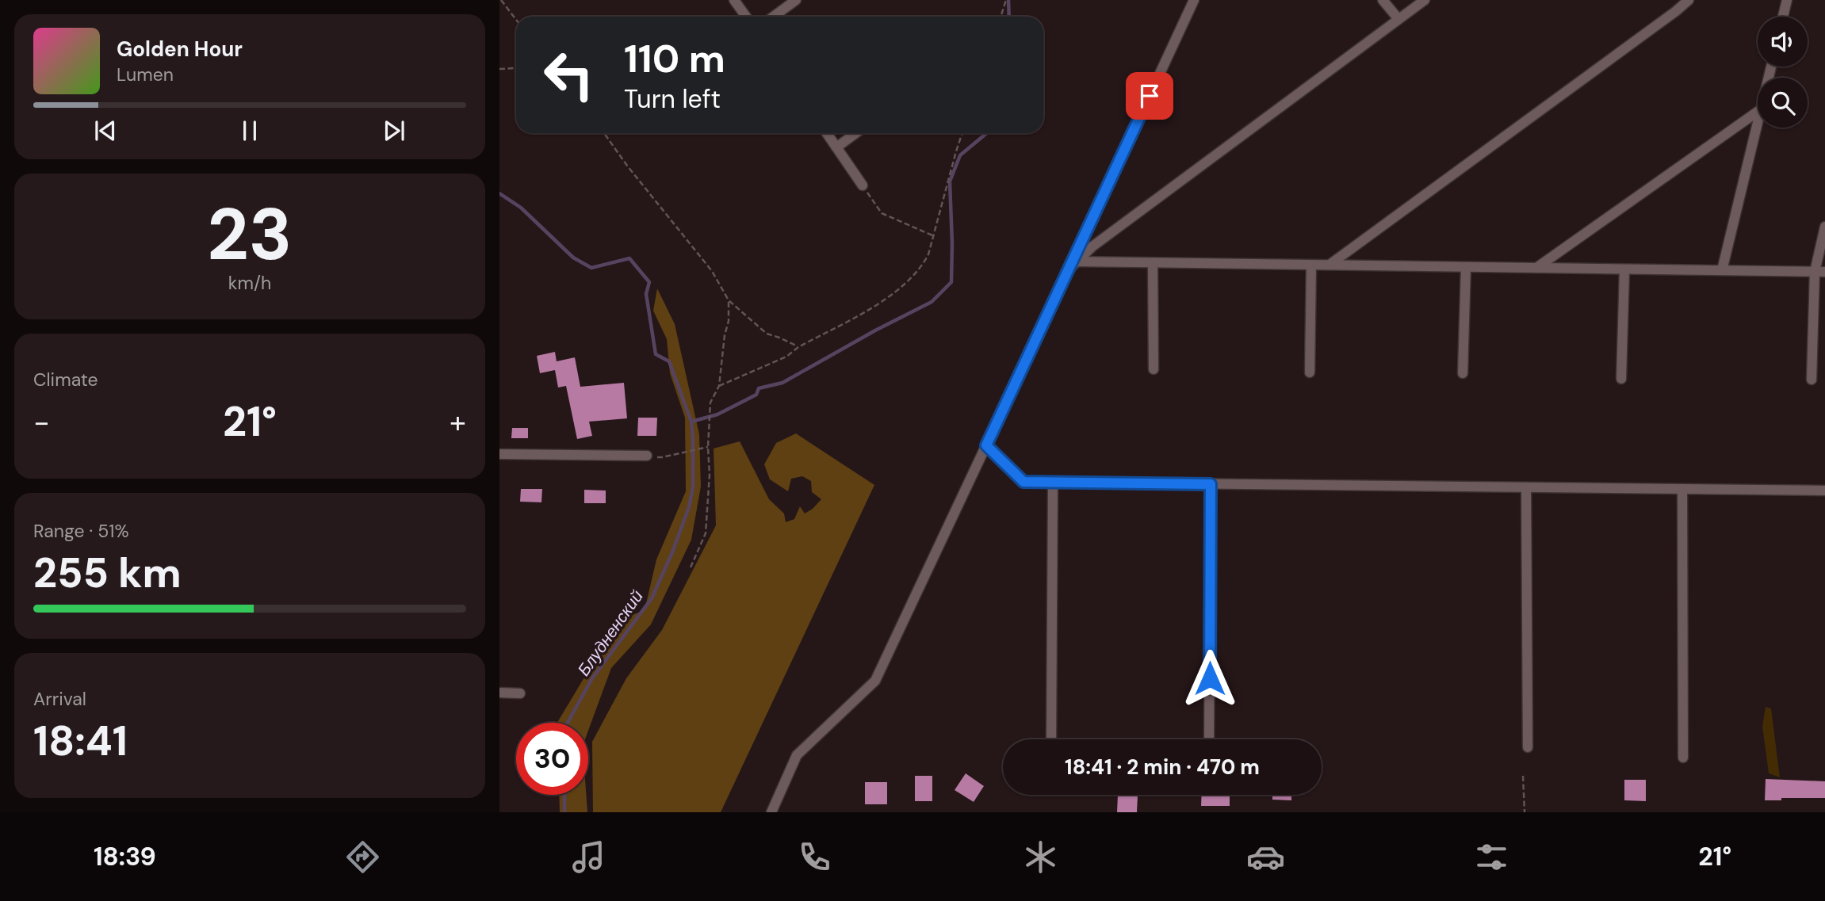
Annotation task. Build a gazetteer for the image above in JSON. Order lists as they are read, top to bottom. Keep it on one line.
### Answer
{"water":["Блудненский"],"page":{"turn":["110 m","Turn left"],"song":["Golden Hour","Lumen"],"tile":[["23","km/h"],"Climate",["Range · 51%","255 km"],["Arrival","18:41"]],"heat":["−","21°","+"],"limit":"30","trip":"18:41 · 2 min · 470 m","tabs":["18:39","21°"]}}
